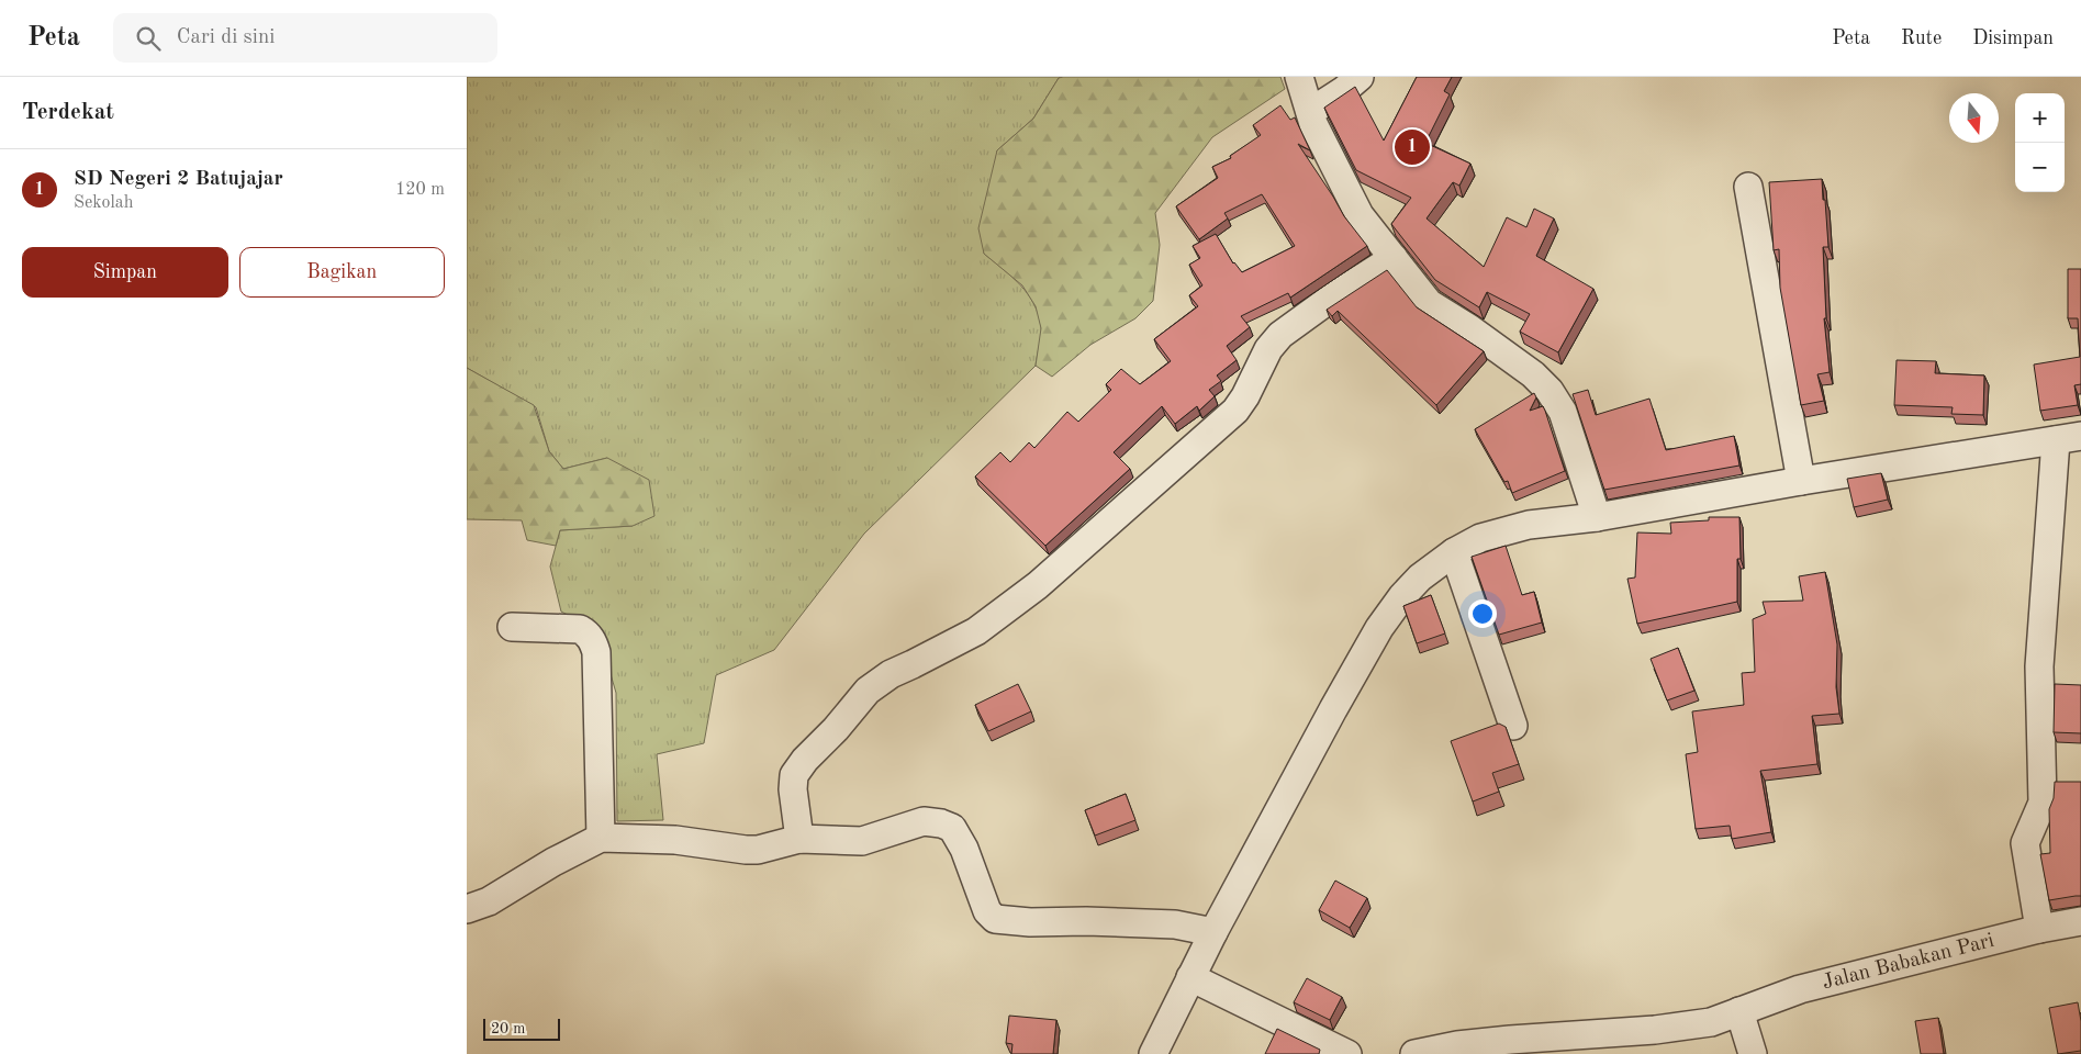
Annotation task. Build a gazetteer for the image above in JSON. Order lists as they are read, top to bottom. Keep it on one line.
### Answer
{"streets":{"street":["Jalan Babakan Pari"]},"scale_bar":"20 m","north":"bottom","page":{"header":"Peta","search":"Cari di sini","nav":["Peta","Rute","Disimpan"],"heading":"Terdekat","map_buttons":["+","−"],"pins":"1","list":[{"mark":"1","name":"SD Negeri 2 Batujajar","note":"Sekolah","value":"120 m"}],"buttons":["Simpan","Bagikan"],"scale":"20 m"}}
